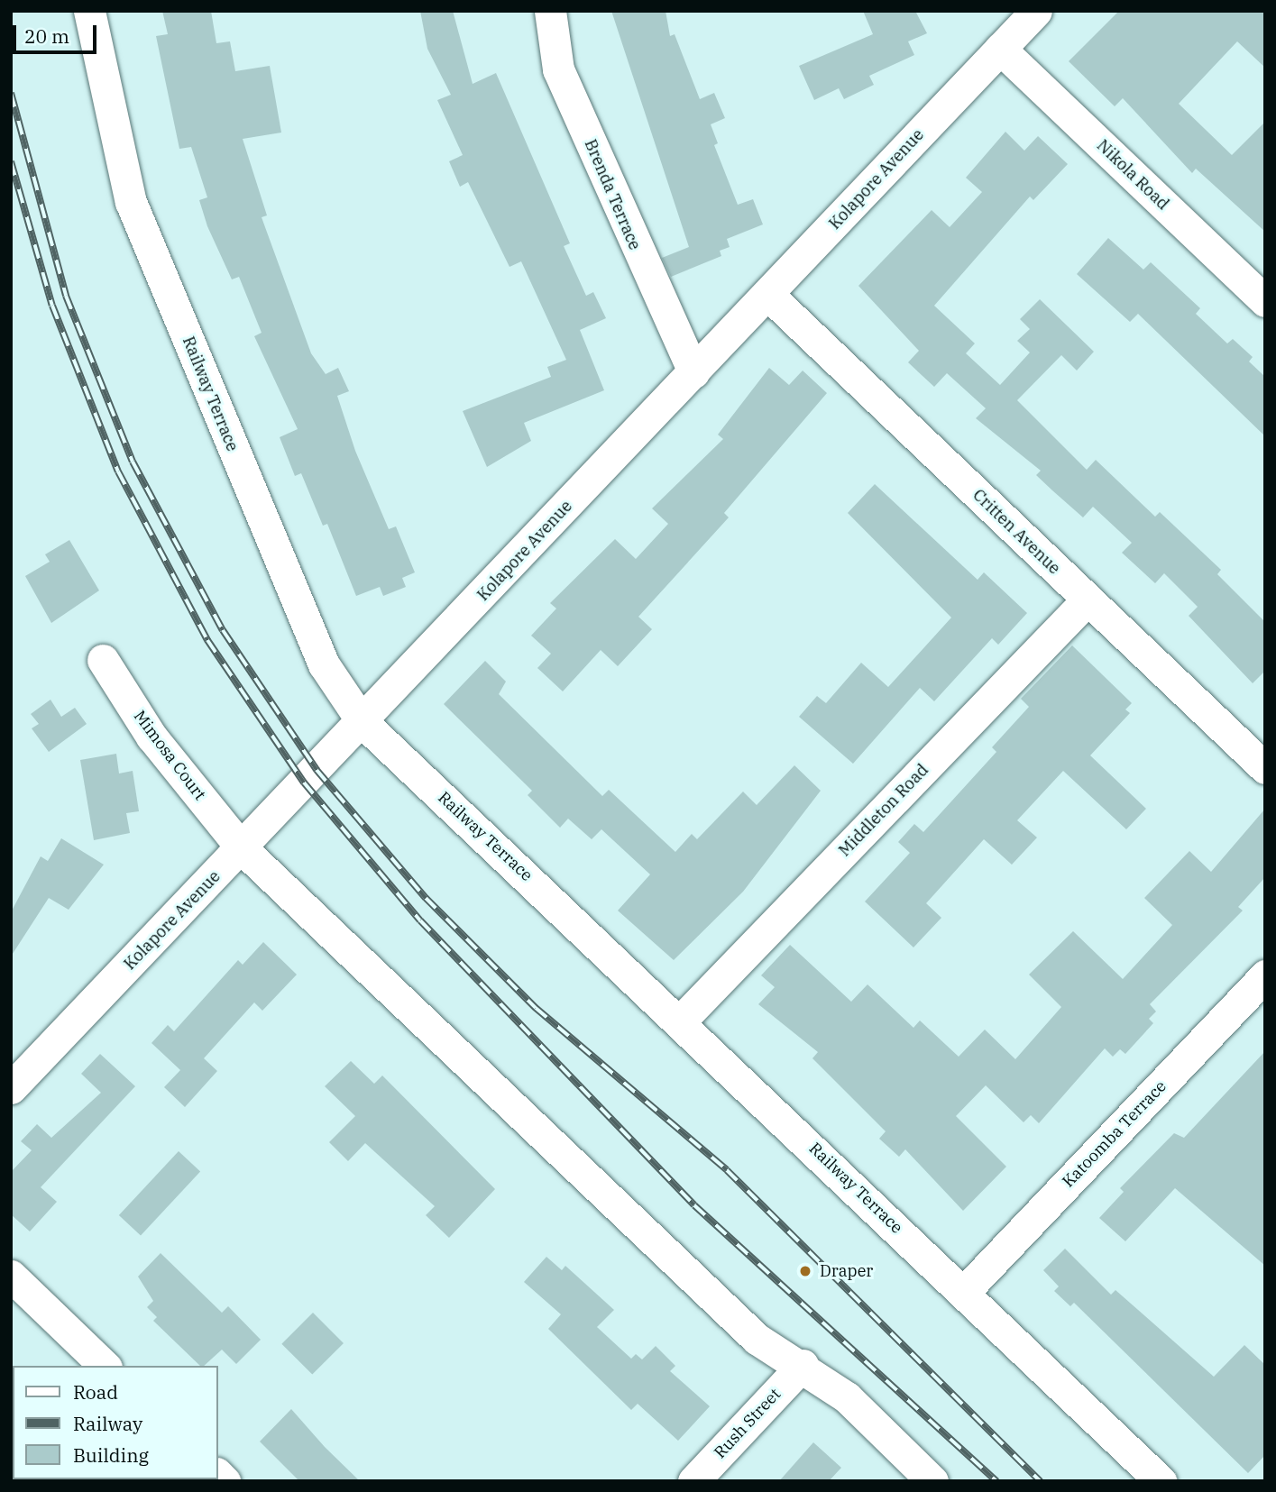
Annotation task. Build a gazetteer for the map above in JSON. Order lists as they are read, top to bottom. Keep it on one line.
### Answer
{"streets":{"street":["Nikola Road","Kolapore Avenue","Brenda Terrace","Railway Terrace","Critten Avenue","Mimosa Court","Middleton Road","Katoomba Terrace","Rush Street"]},"crossings":[["Nikola Road","Kolapore Avenue"],["Kolapore Avenue","Brenda Terrace"],["Kolapore Avenue","Railway Terrace"],["Kolapore Avenue","Critten Avenue"],["Kolapore Avenue","Mimosa Court"],["Railway Terrace","Middleton Road"],["Railway Terrace","Katoomba Terrace"],["Critten Avenue","Middleton Road"]],"places":["Draper"],"legend":["Road","Railway","Building"],"scale_bar":"20 m"}
